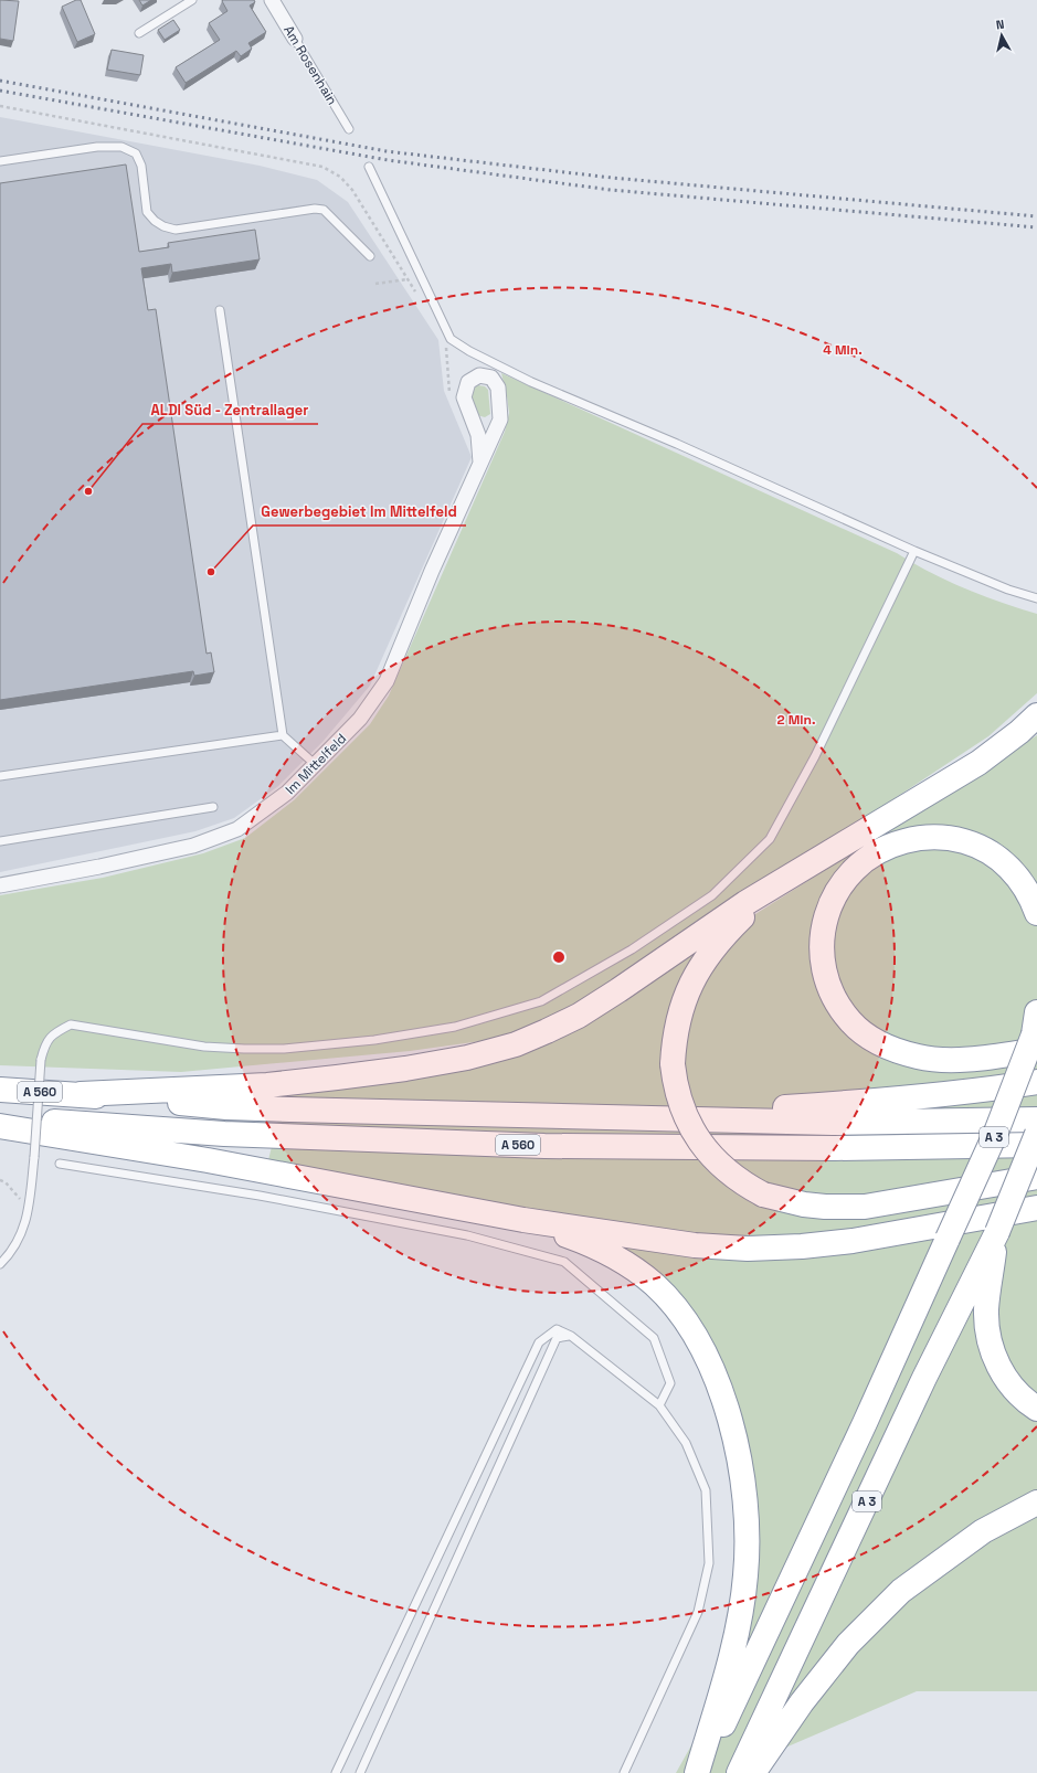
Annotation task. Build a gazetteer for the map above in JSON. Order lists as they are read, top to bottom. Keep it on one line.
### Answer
{"streets":{"highway":["A 560","A 3"],"street":["Am Rosenhain","Im Mittelfeld"]},"places":["ALDI Süd - Zentrallager","Gewerbegebiet Im Mittelfeld"],"north":"top","rings":["4 Min.","2 Min."]}
